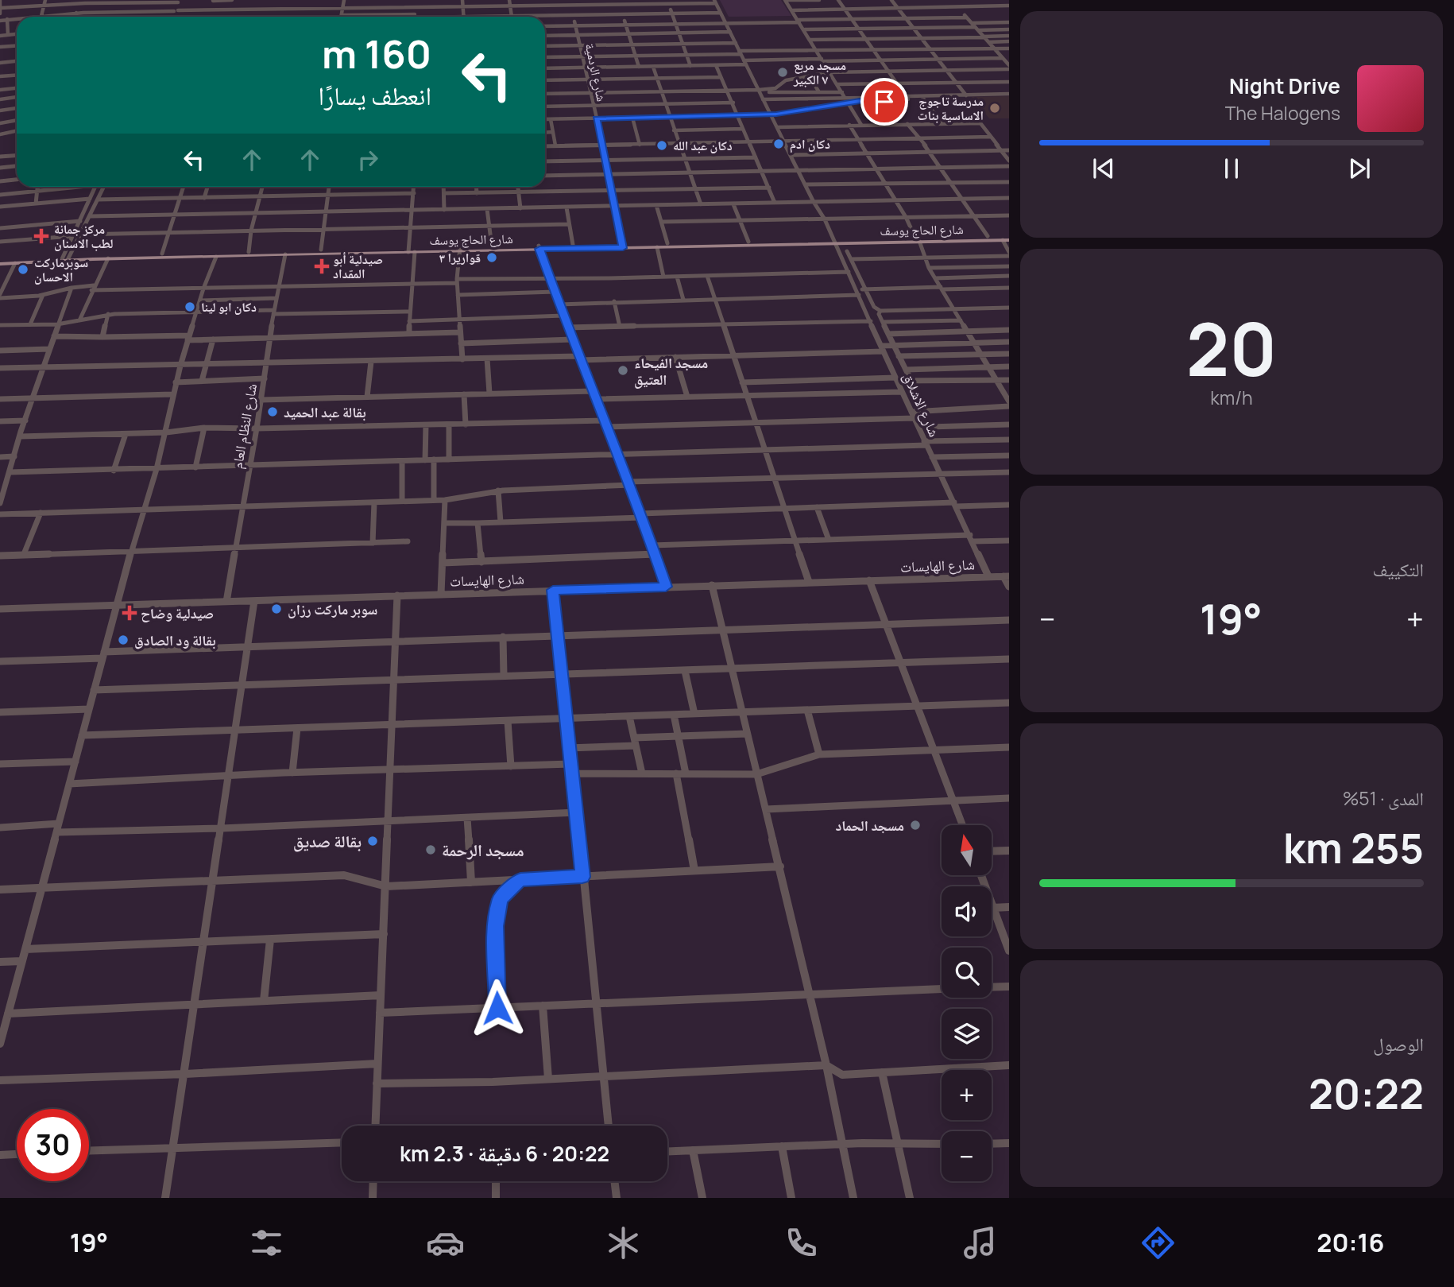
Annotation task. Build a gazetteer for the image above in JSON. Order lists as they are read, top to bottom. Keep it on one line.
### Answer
{"streets":{"main road":["شارع الحاج يوسف"],"street":["شارع الردمية","شارع الاشلاق","شارع النظام العام","شارع الهايسات"]},"crossings":[["شارع الردمية","شارع الحاج يوسف"],["شارع الحاج يوسف","شارع الاشلاق"],["شارع الحاج يوسف","شارع النظام العام"],["شارع الاشلاق","شارع الهايسات"],["شارع النظام العام","شارع الهايسات"]],"places":{"other":["مسجد مربع ٧ الكبير","مدرسة تاجوج الاساسية بنات","دكان ادم","دكان عبد الله","قواريرا ٣","سوبرماركت الاحسان","دكان ابو لينا","مسجد الفيحاء العتيق","بقالة عبد الحميد","سوبر ماركت رزان","بقالة ود الصادق","مسجد الحماد","بقالة صديق","مسجد الرحمة"],"health":["مركز جمانة لطب الاسنان","صيدلية أبو المقداد","صيدلية وضاح"]},"north":"top","page":{"turn":["160 m","انعطف يسارًا"],"song":["Night Drive","The Halogens"],"tile":[["20","km/h"],"التكييف",["المدى · 51%","255 km"],["الوصول","20:22"]],"heat":["−","19°","+"],"map_buttons":["+","−"],"limit":"30","trip":"20:22 · 6 دقيقة · 2.3 km","tabs":["20:16","19°"]}}
